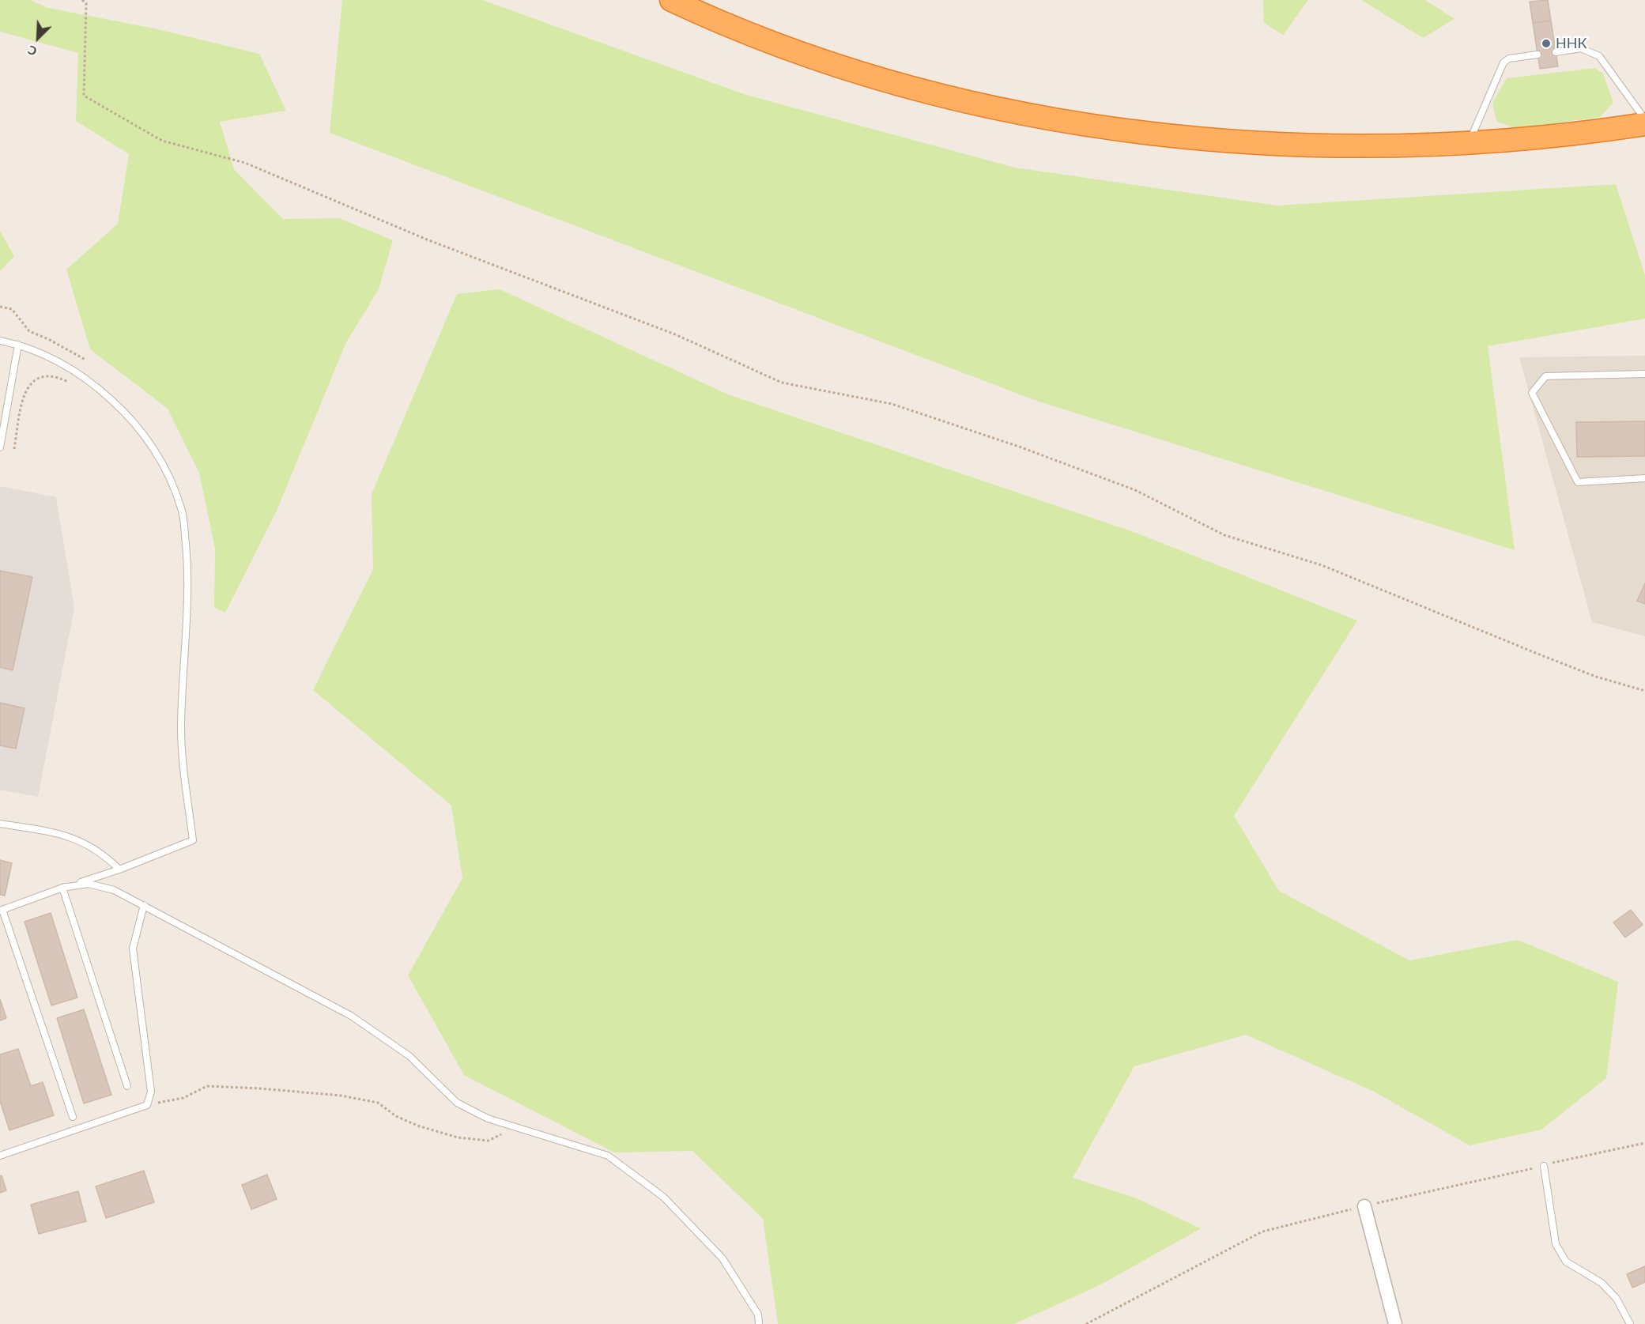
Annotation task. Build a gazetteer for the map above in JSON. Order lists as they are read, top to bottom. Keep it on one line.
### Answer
{"places":["ННК"],"north":"bottom left"}
